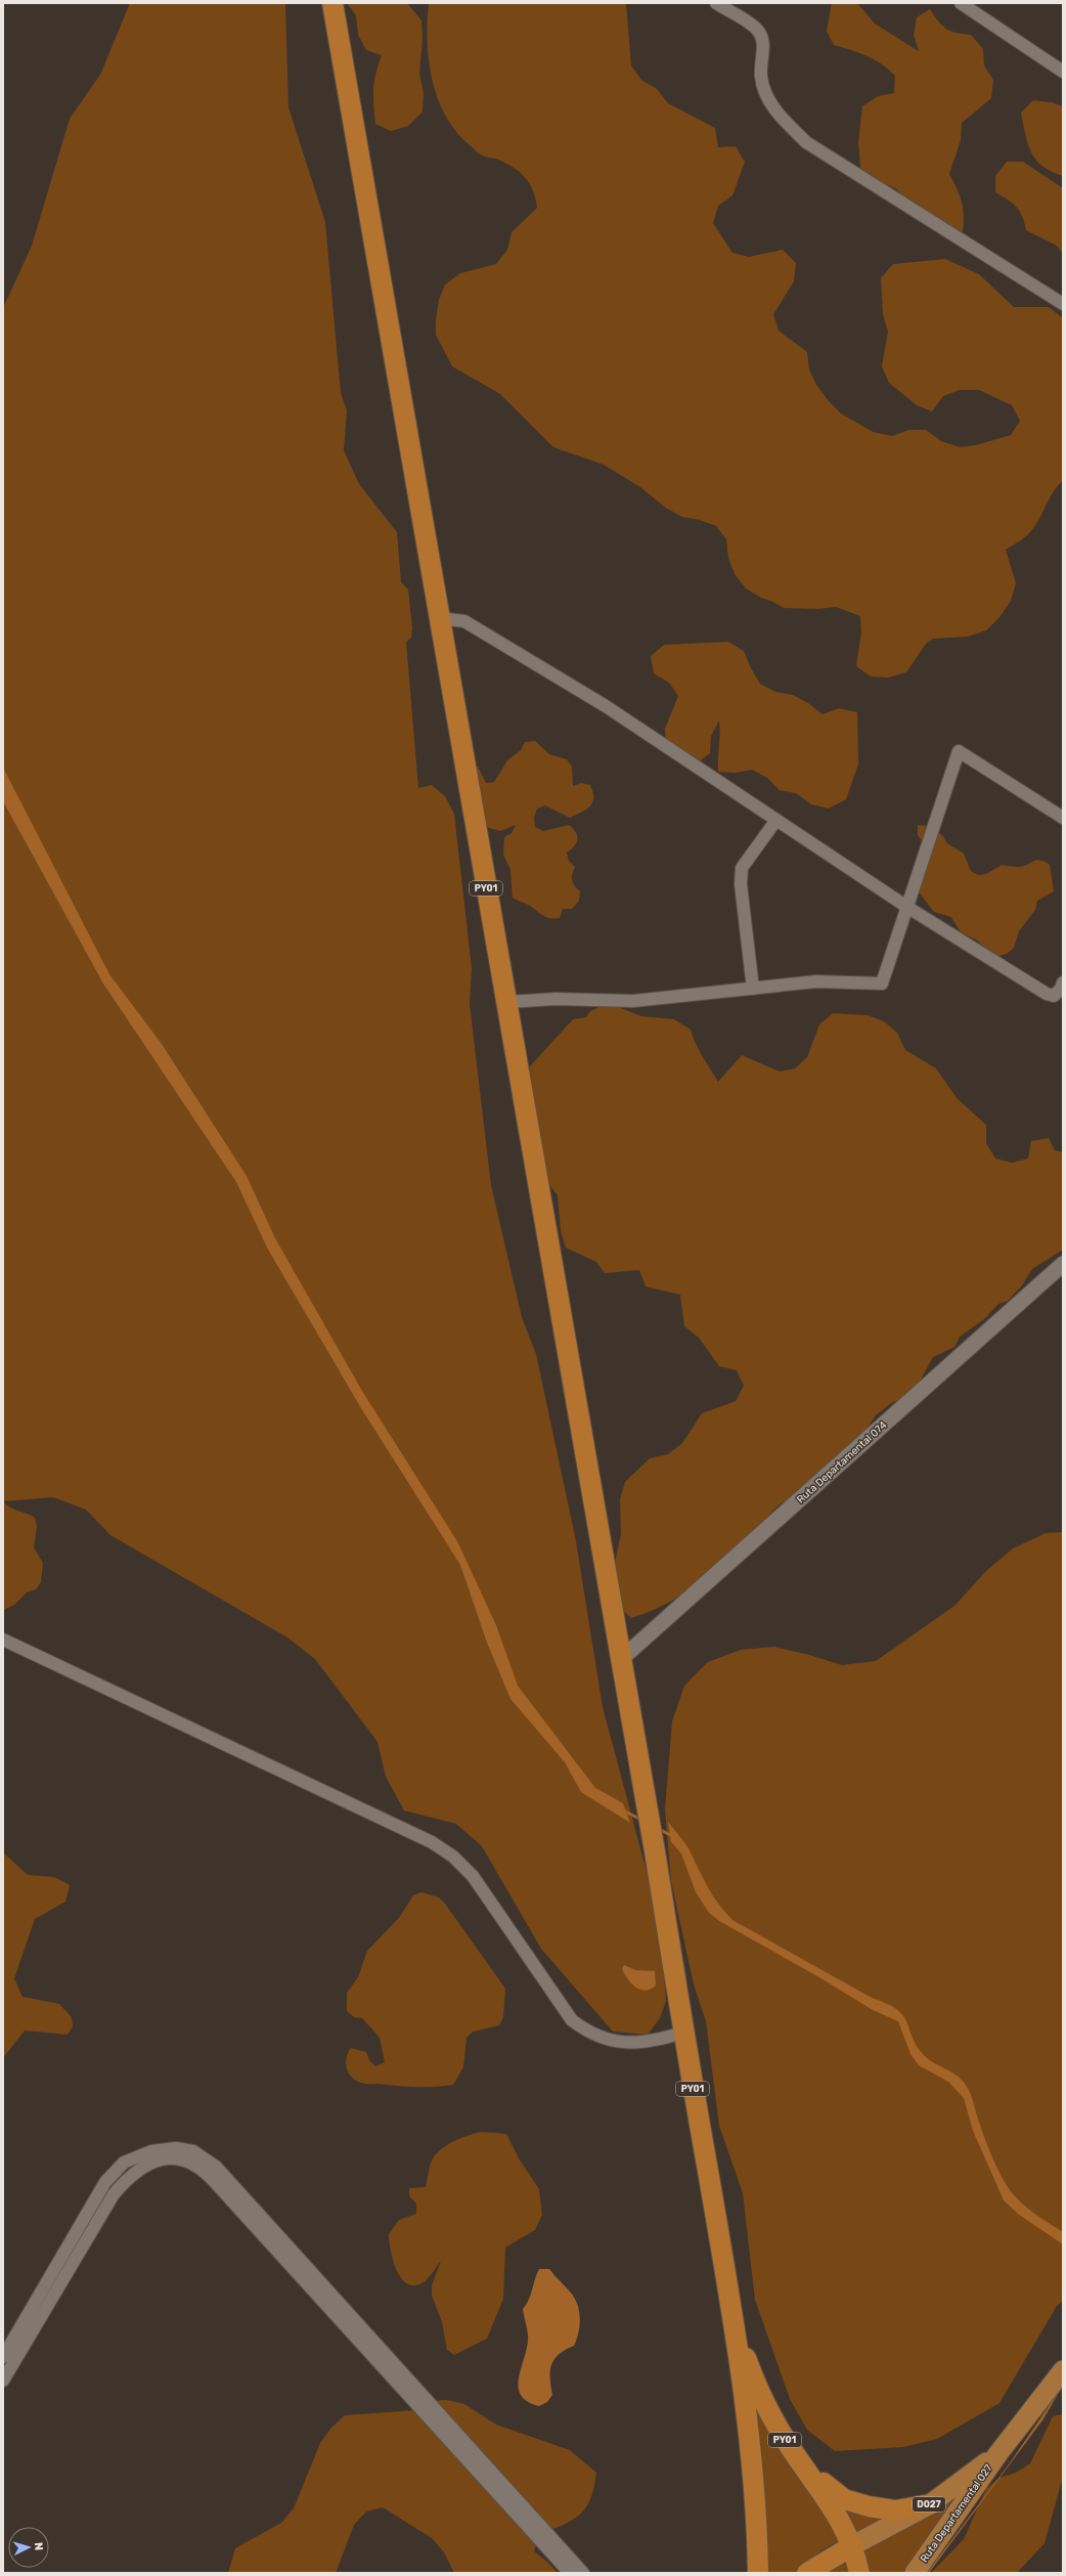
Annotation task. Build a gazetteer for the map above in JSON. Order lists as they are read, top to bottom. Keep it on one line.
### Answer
{"streets":{"highway":["PY01"],"main road":["D027","Ruta Departamental 027"],"street":["Ruta Departamental 074"]},"crossings":[["PY01","Ruta Departamental 074"],["PY01","Ruta Departamental 027"]],"north":"right"}
